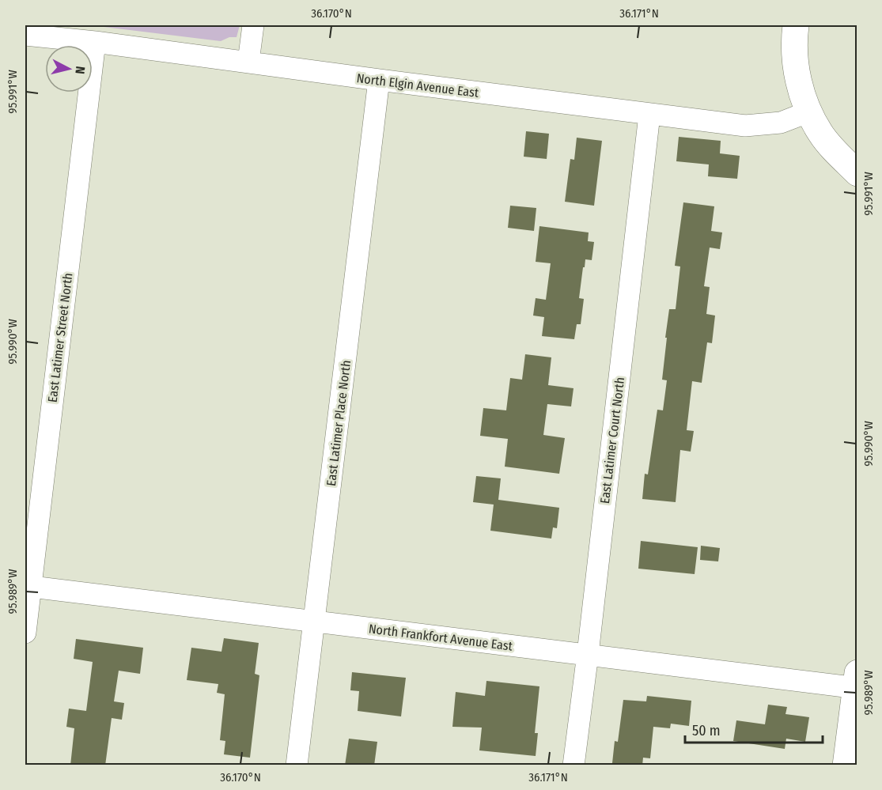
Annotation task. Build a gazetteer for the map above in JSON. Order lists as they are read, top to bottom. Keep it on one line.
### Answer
{"streets":{"street":["North Elgin Avenue East","East Latimer Street North","East Latimer Place North","East Latimer Court North","North Frankfort Avenue East"]},"crossings":[["North Elgin Avenue East","East Latimer Street North"],["North Elgin Avenue East","East Latimer Place North"],["North Elgin Avenue East","East Latimer Court North"],["East Latimer Street North","North Frankfort Avenue East"],["East Latimer Place North","North Frankfort Avenue East"],["East Latimer Court North","North Frankfort Avenue East"]],"scale_bar":"50 m","north":"right","coordinates":["36.170°N","36.171°N","95.991°W","95.990°W","95.989°W"]}
